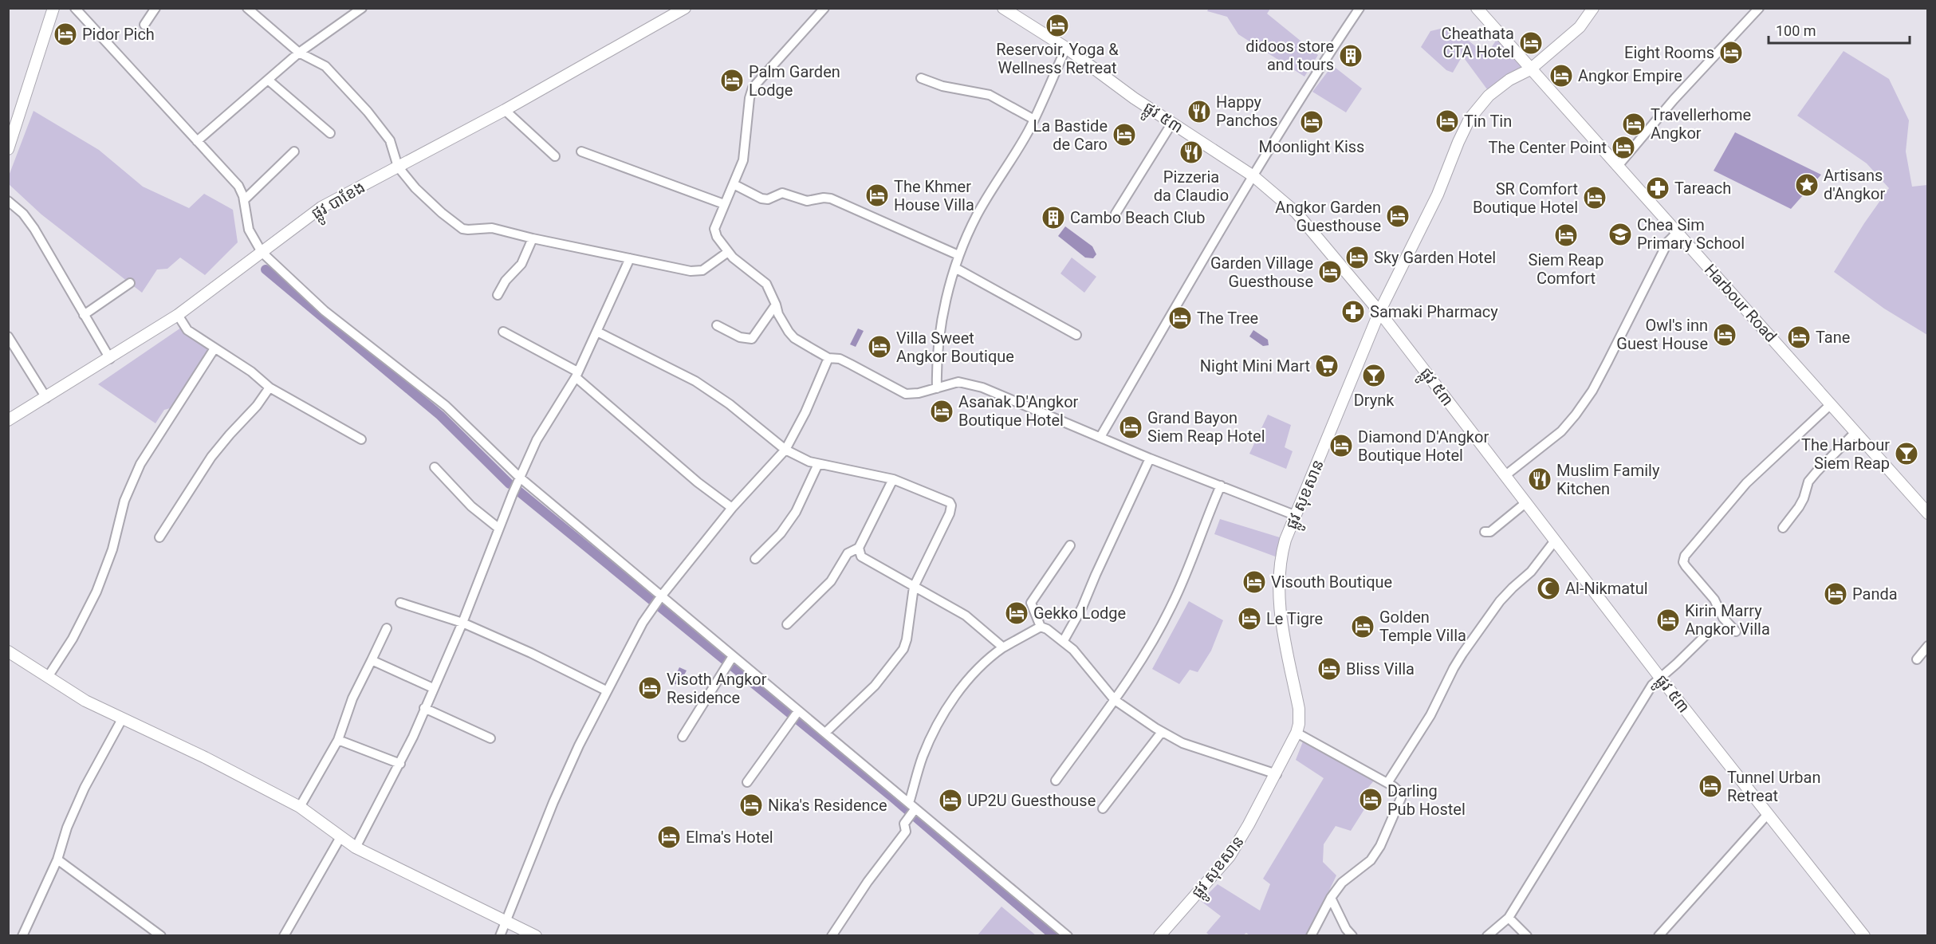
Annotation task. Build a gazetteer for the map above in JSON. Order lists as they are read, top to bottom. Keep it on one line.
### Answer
{"streets":{"street":["ផ្លូវ ៥៣","ផ្លូវ បាខែង","Harbour Road","ផ្លូវ សុខសាន"]},"crossings":[["ផ្លូវ ៥៣","ផ្លូវ សុខសាន"],["Harbour Road","ផ្លូវ សុខសាន"]],"places":{"hotel":["Reservoir, Yoga & Wellness Retreat","Pidor Pich","Cheathata CTA Hotel","Eight Rooms","Angkor Empire","Palm Garden Lodge","Tin Tin","Moonlight Kiss","Travellerhome Angkor","La Bastide de Caro","The Center Point","The Khmer House Villa","SR Comfort Boutique Hotel","Angkor Garden Guesthouse","Siem Reap Comfort","Sky Garden Hotel","Garden Village Guesthouse","The Tree","Owl's inn Guest House","Tane","Villa Sweet Angkor Boutique","Asanak D'Angkor Boutique Hotel","Grand Bayon Siem Reap Hotel","Diamond D'Angkor Boutique Hotel","Visouth Boutique","Panda","Gekko Lodge","Le Tigre","Kirin Marry Angkor Villa","Golden Temple Villa","Bliss Villa","Visoth Angkor Residence","Tunnel Urban Retreat","Darling Pub Hostel","UP2U Guesthouse","Nika's Residence","Elma's Hotel"],"building":["didoos store and tours","Cambo Beach Club"],"restaurant":["Happy Panchos","Pizzeria da Claudio","Muslim Family Kitchen"],"place":["Artisans d'Angkor"],"pharmacy":["Tareach","Samaki Pharmacy"],"school or university":["Chea Sim Primary School"],"supermarket":["Night Mini Mart"],"bar":["Drynk","The Harbour Siem Reap"],"mosque":["Al-Nikmatul"]},"scale_bar":"100 m"}
